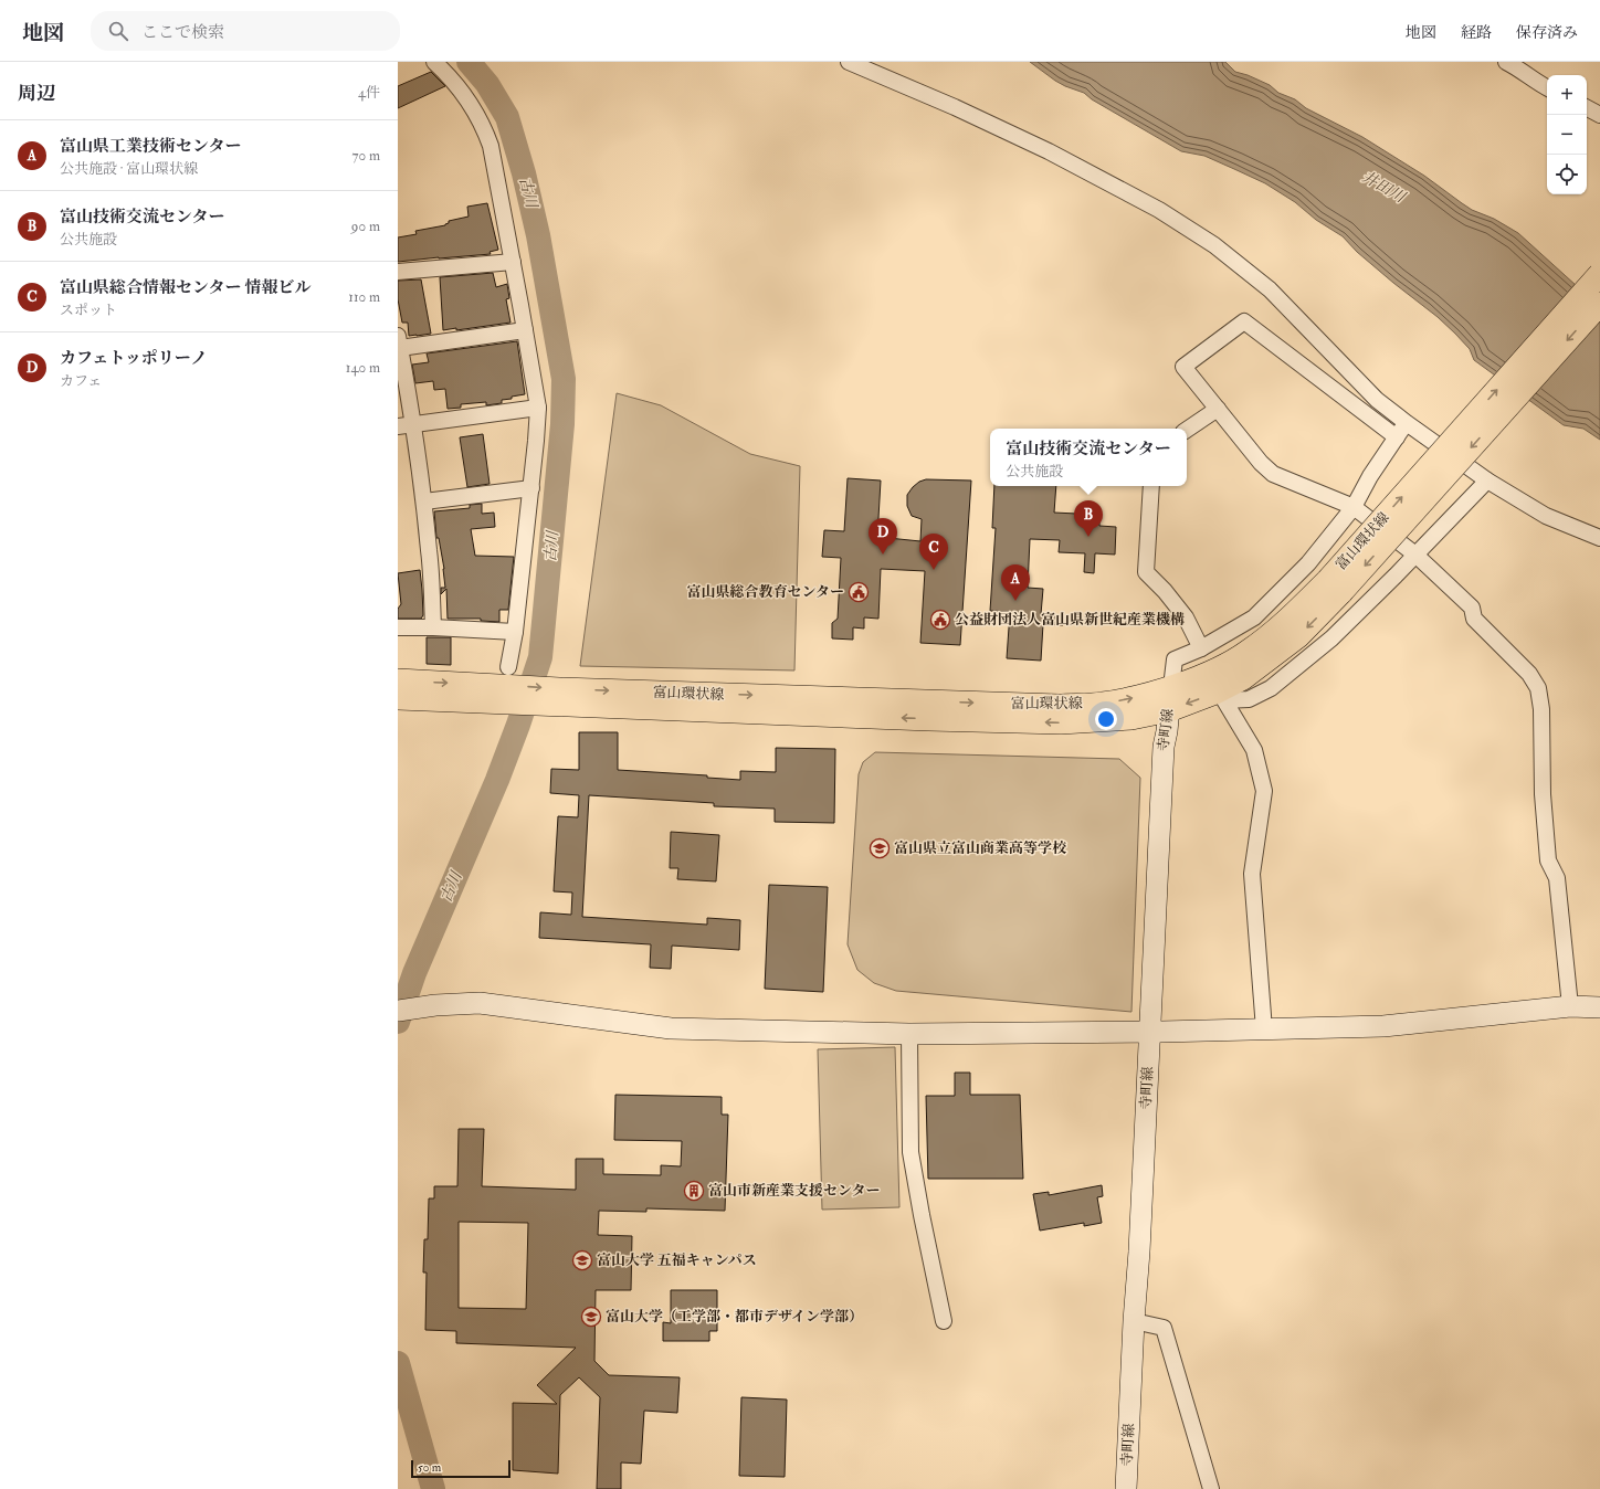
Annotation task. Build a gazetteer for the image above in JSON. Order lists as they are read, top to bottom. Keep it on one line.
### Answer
{"streets":{"main road":["富山環状線"],"street":["寺町線"]},"crossings":[["富山環状線","寺町線"]],"water":["井田川","古川"],"places":{"public building":["富山県総合教育センター","公益財団法人富山県新世紀産業機構"],"school or university":["富山県立富山商業高等学校","富山大学 五福キャンパス","富山大学（工学部・都市デザイン学部）"],"building":["富山市新産業支援センター"]},"scale_bar":"50 m","page":{"header":"地図","search":"ここで検索","nav":["地図","経路","保存済み"],"heading":["周辺","4件"],"map_buttons":["+","−"],"list":[{"mark":"A","name":"富山県工業技術センター","note":"公共施設 · 富山環状線","value":"70 m"},{"mark":"B","name":"富山技術交流センター","note":"公共施設","value":"90 m"},{"mark":"C","name":"富山県総合情報センター 情報ビル","note":"スポット","value":"110 m"},{"mark":"D","name":"カフェトッポリーノ","note":"カフェ","value":"140 m"}],"popup":["富山技術交流センター","公共施設"],"pins":["B","D","C","A"],"scale":"50 m"}}
